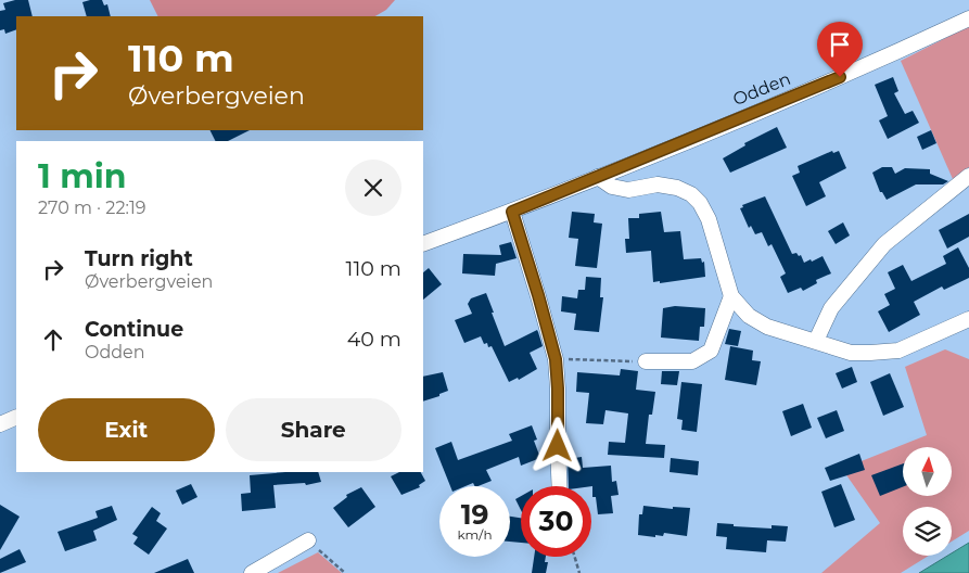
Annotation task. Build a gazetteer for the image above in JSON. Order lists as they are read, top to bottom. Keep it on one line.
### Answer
{"streets":{"street":["Odden"]},"north":"top","page":{"turn":["110 m","Øverbergveien"],"heading":["1 min","270 m · 22:19"],"list":[{"name":"Turn right","note":"Øverbergveien","value":"110 m"},{"name":"Continue","note":"Odden","value":"40 m"}],"buttons":["Exit","Share"],"speed":"19 km/h","limit":"30"}}
